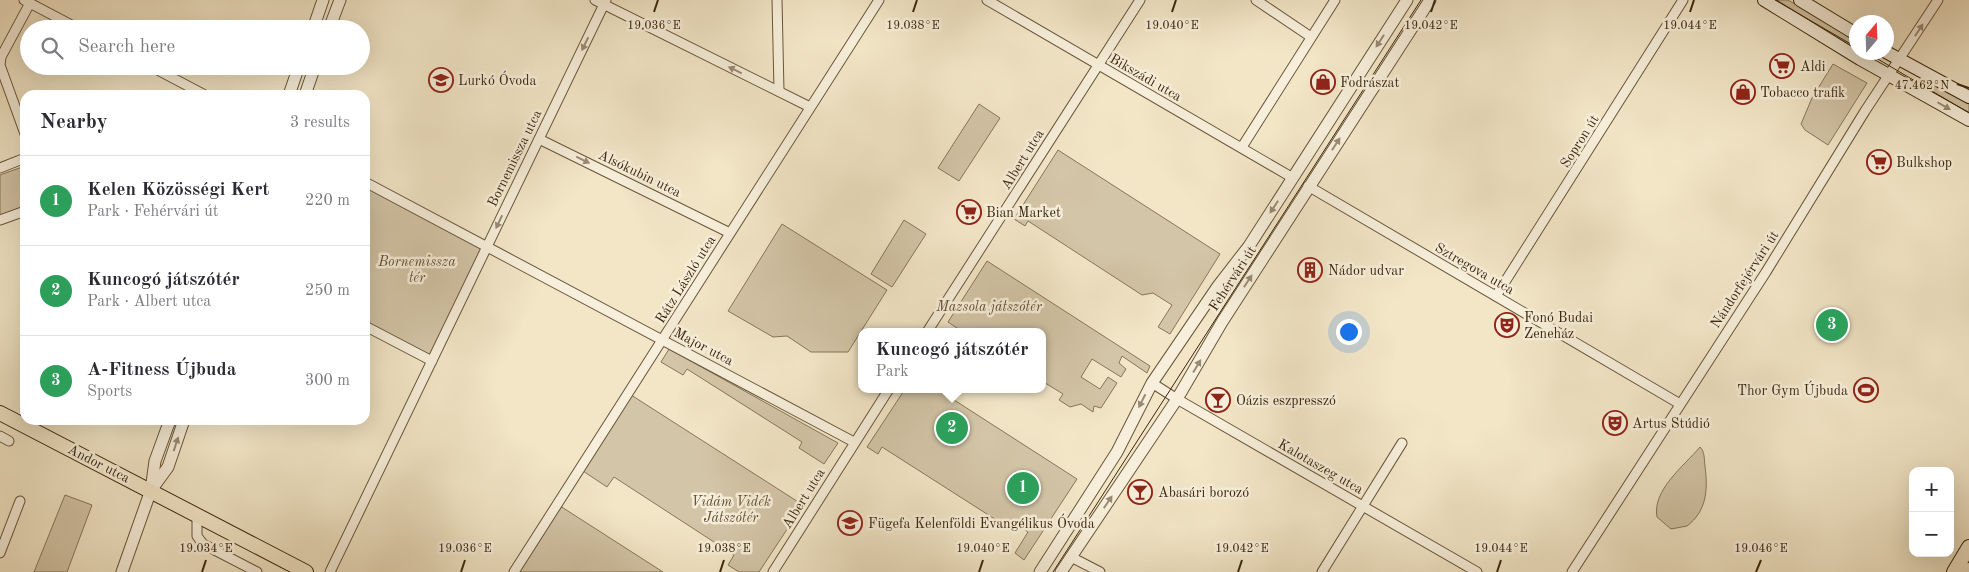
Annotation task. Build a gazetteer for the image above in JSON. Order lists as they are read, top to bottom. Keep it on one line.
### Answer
{"streets":{"main road":["Andor utca"],"street":["Bikszádi utca","Sopron út","Bornemissza utca","Albert utca","Alsókubin utca","Sztregova utca","Fehérvári út","Rátz László utca","Nándorfejérvári út","Major utca","Kalotaszeg utca"]},"crossings":[["Bikszádi utca","Albert utca"],["Bikszádi utca","Fehérvári út"],["Sopron út","Sztregova utca"],["Bornemissza utca","Alsókubin utca"],["Bornemissza utca","Major utca"],["Albert utca","Major utca"],["Alsókubin utca","Rátz László utca"],["Sztregova utca","Fehérvári út"],["Sztregova utca","Nándorfejérvári út"],["Fehérvári út","Kalotaszeg utca"],["Rátz László utca","Major utca"]],"one_way":["Bornemissza utca","Alsókubin utca"],"parks":["Bornemissza tér","Mazsola játszótér","Vidám Vidék Játszótér"],"places":{"supermarket":["Aldi","Bulkshop","Bian Market"],"school or university":["Lurkó Óvoda","Fügefa Kelenföldi Evangélikus Óvoda"],"shop":["Fodrászat","Tobacco trafik"],"building":["Nádor udvar"],"theatre":["Fonó Budai Zeneház","Artus Stúdió"],"sports":["Thor Gym Újbuda"],"bar":["Oázis eszpresszó","Abasári borozó"]},"north":"top","page":{"search":"Search here","heading":["Nearby","3 results"],"list":[{"mark":"1","name":"Kelen Közösségi Kert","note":"Park · Fehérvári út","value":"220 m"},{"mark":"2","name":"Kuncogó játszótér","note":"Park · Albert utca","value":"250 m"},{"mark":"3","name":"A-Fitness Újbuda","note":"Sports","value":"300 m"}],"pins":["3","2","1"],"popup":["Kuncogó játszótér","Park"],"map_buttons":["+","−"]},"coordinates":["19.036°E","19.038°E","19.040°E","19.042°E","19.044°E","47.462°N","19.034°E","19.046°E"]}
